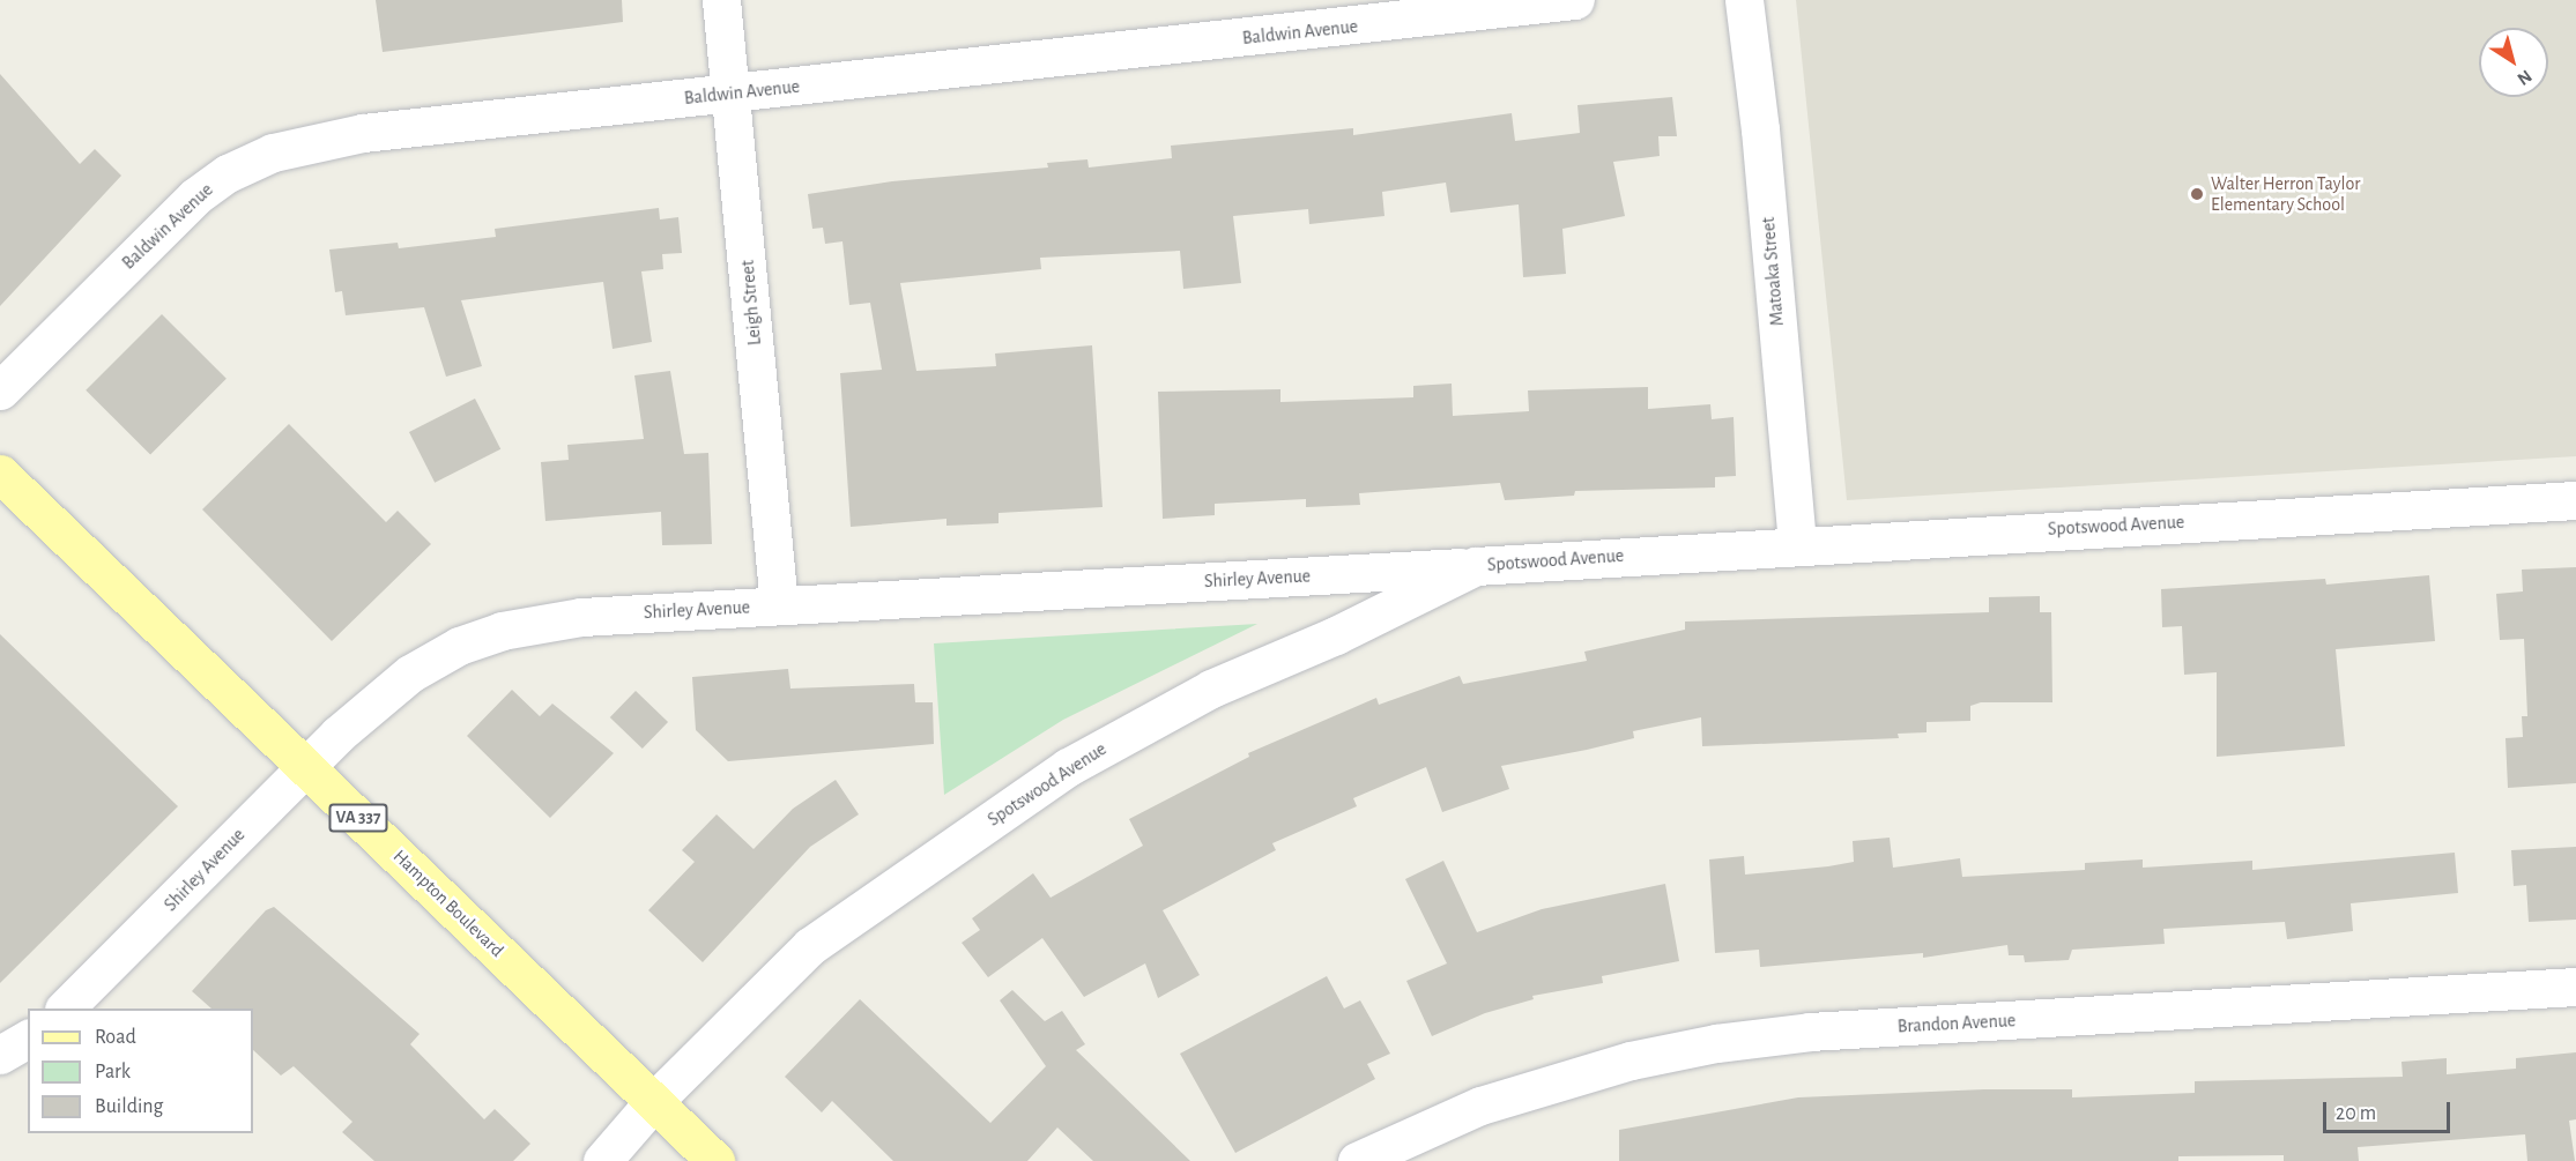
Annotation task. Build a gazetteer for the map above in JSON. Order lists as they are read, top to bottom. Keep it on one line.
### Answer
{"streets":{"main road":["VA 337","Hampton Boulevard"],"street":["Baldwin Avenue","Matoaka Street","Leigh Street","Spotswood Avenue","Shirley Avenue","Brandon Avenue"]},"crossings":[["Baldwin Avenue","Leigh Street"],["Matoaka Street","Spotswood Avenue"],["Leigh Street","Shirley Avenue"],["Spotswood Avenue","Shirley Avenue"],["Spotswood Avenue","Hampton Boulevard"],["Shirley Avenue","Hampton Boulevard"]],"places":["Walter Herron Taylor Elementary School"],"legend":["Road","Park","Building"],"scale_bar":"20 m","north":"bottom right"}
